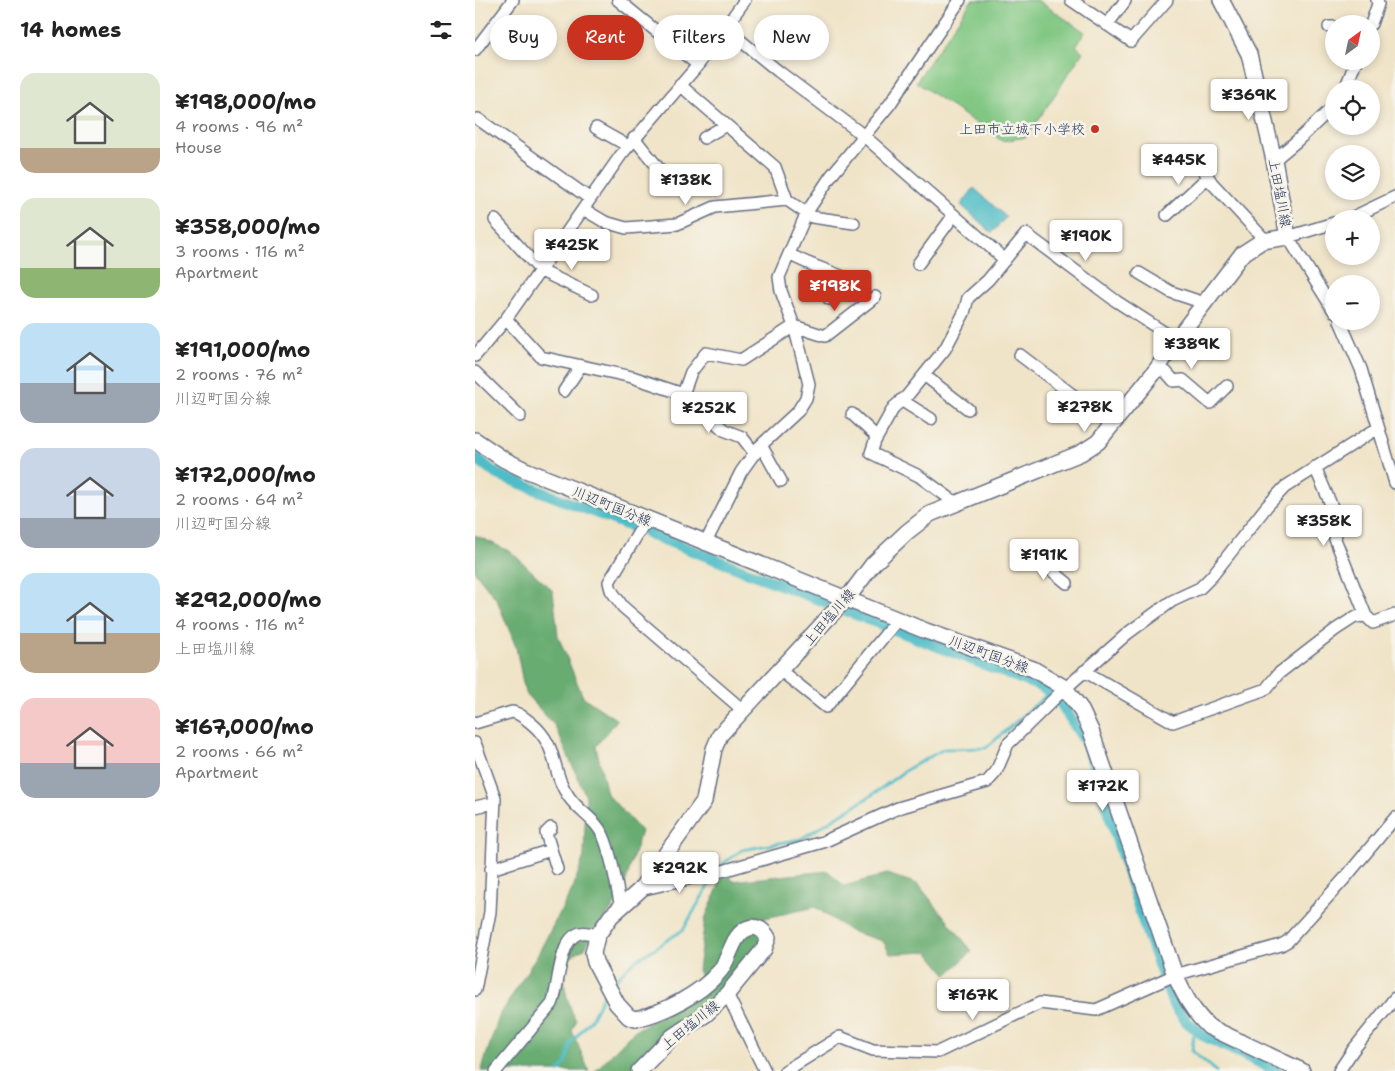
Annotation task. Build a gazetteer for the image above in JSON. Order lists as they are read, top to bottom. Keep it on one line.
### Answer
{"streets":{"main road":["上田塩川線","川辺町国分線"]},"crossings":[["上田塩川線","川辺町国分線"]],"places":["上田市立城下小学校"],"north":"top right","page":{"heading":"14 homes","map_buttons":["+","−"],"chip":["Buy","Rent","Filters","New"],"list":[{"name":"¥198,000/mo","note":"4 rooms · 96 m² · House"},{"name":"¥358,000/mo","note":"3 rooms · 116 m² · Apartment"},{"name":"¥191,000/mo","note":"2 rooms · 76 m² · 川辺町国分線"},{"name":"¥172,000/mo","note":"2 rooms · 64 m² · 川辺町国分線"},{"name":"¥292,000/mo","note":"4 rooms · 116 m² · 上田塩川線"},{"name":"¥167,000/mo","note":"2 rooms · 66 m² · Apartment"}],"price":["¥369K","¥445K","¥138K","¥190K","¥425K","¥198K","¥389K","¥278K","¥252K","¥358K","¥191K","¥172K","¥292K","¥167K"]}}
